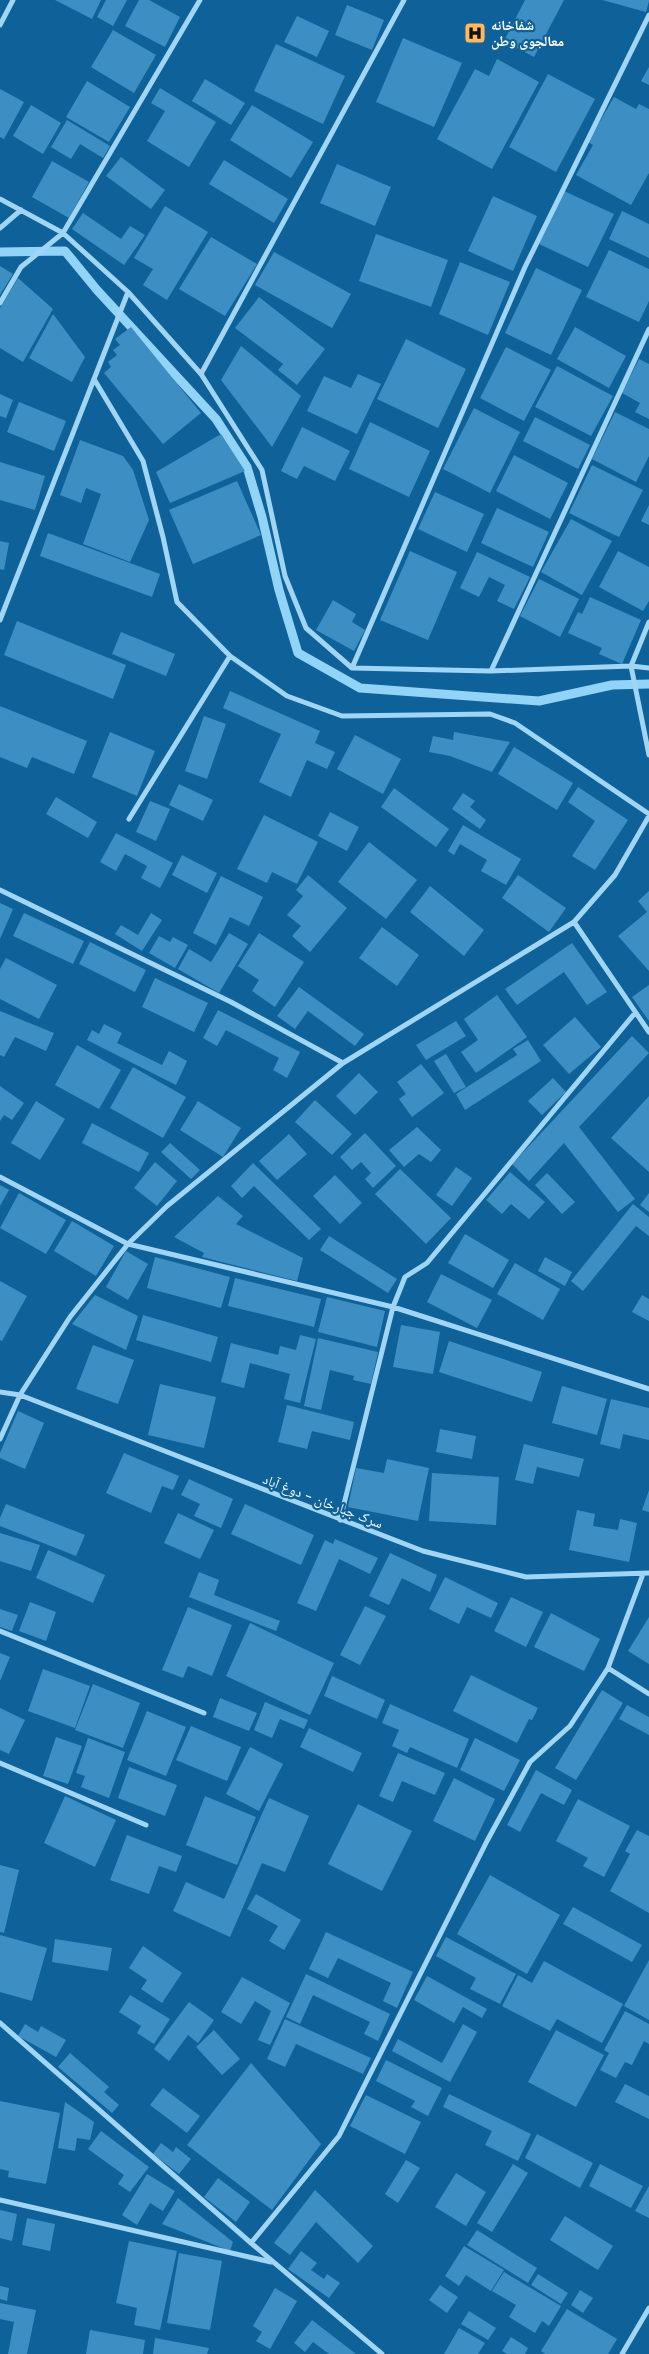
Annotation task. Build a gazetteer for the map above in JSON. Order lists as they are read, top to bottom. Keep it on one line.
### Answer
{"streets":{"street":["سرک جبارخان - دوغ آباد"]},"places":{"hospital":["شفاخانه معالجوی وطن"]}}
